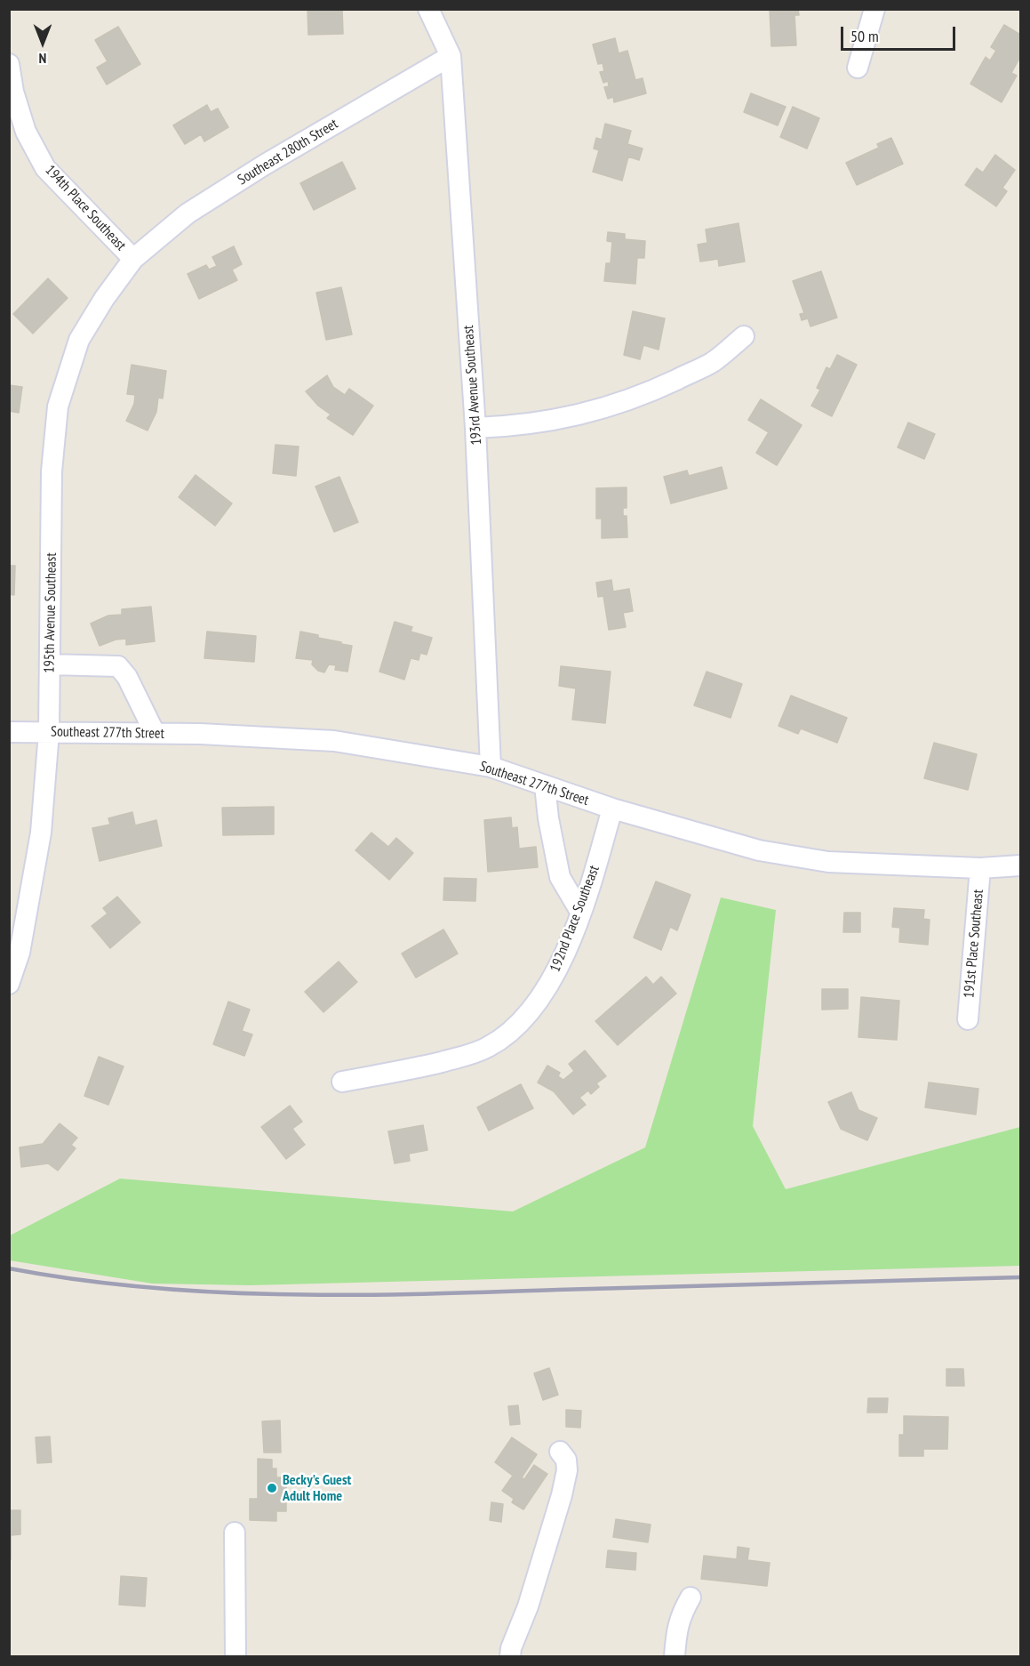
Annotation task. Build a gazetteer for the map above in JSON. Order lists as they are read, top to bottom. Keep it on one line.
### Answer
{"streets":{"street":["Southeast 280th Street","194th Place Southeast","193rd Avenue Southeast","195th Avenue Southeast","Southeast 277th Street","192nd Place Southeast","191st Place Southeast"]},"crossings":[["Southeast 280th Street","194th Place Southeast"],["Southeast 280th Street","193rd Avenue Southeast"],["Southeast 280th Street","195th Avenue Southeast"],["194th Place Southeast","195th Avenue Southeast"],["193rd Avenue Southeast","Southeast 277th Street"],["195th Avenue Southeast","Southeast 277th Street"],["Southeast 277th Street","192nd Place Southeast"],["Southeast 277th Street","191st Place Southeast"]],"places":["Becky's Guest Adult Home"],"scale_bar":"50 m","north":"bottom"}
